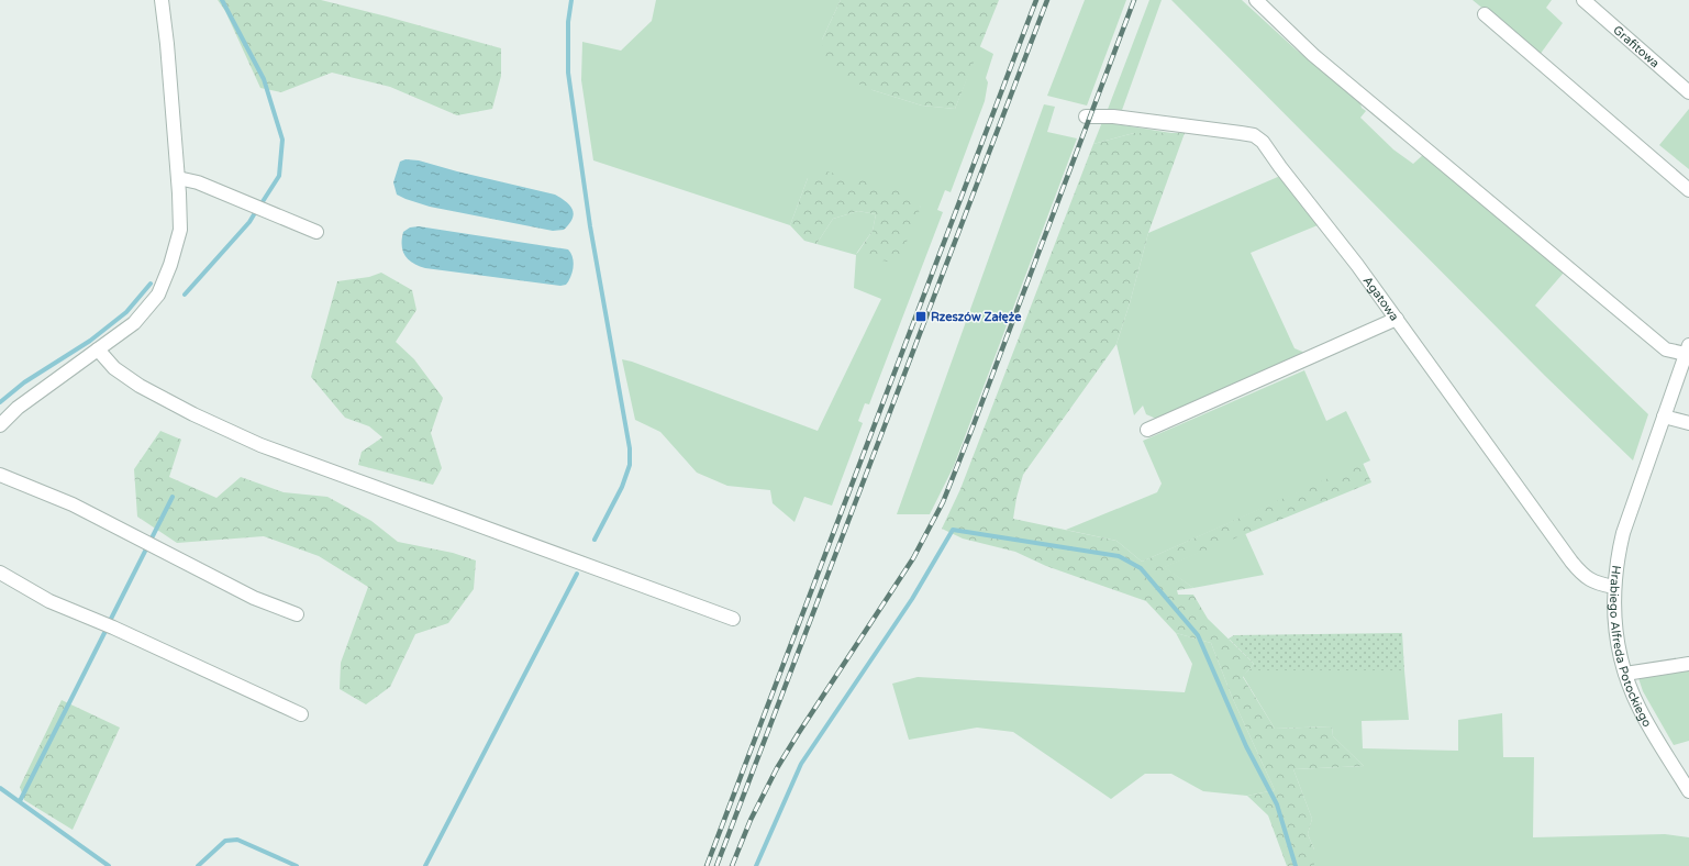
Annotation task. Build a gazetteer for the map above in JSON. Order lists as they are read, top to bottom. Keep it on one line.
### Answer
{"streets":{"street":["Grafitowa","Agatowa","Hrabiego Alfreda Potockiego"]},"crossings":[["Agatowa","Hrabiego Alfreda Potockiego"]],"places":{"transit":["Rzeszów Załęże"]}}
